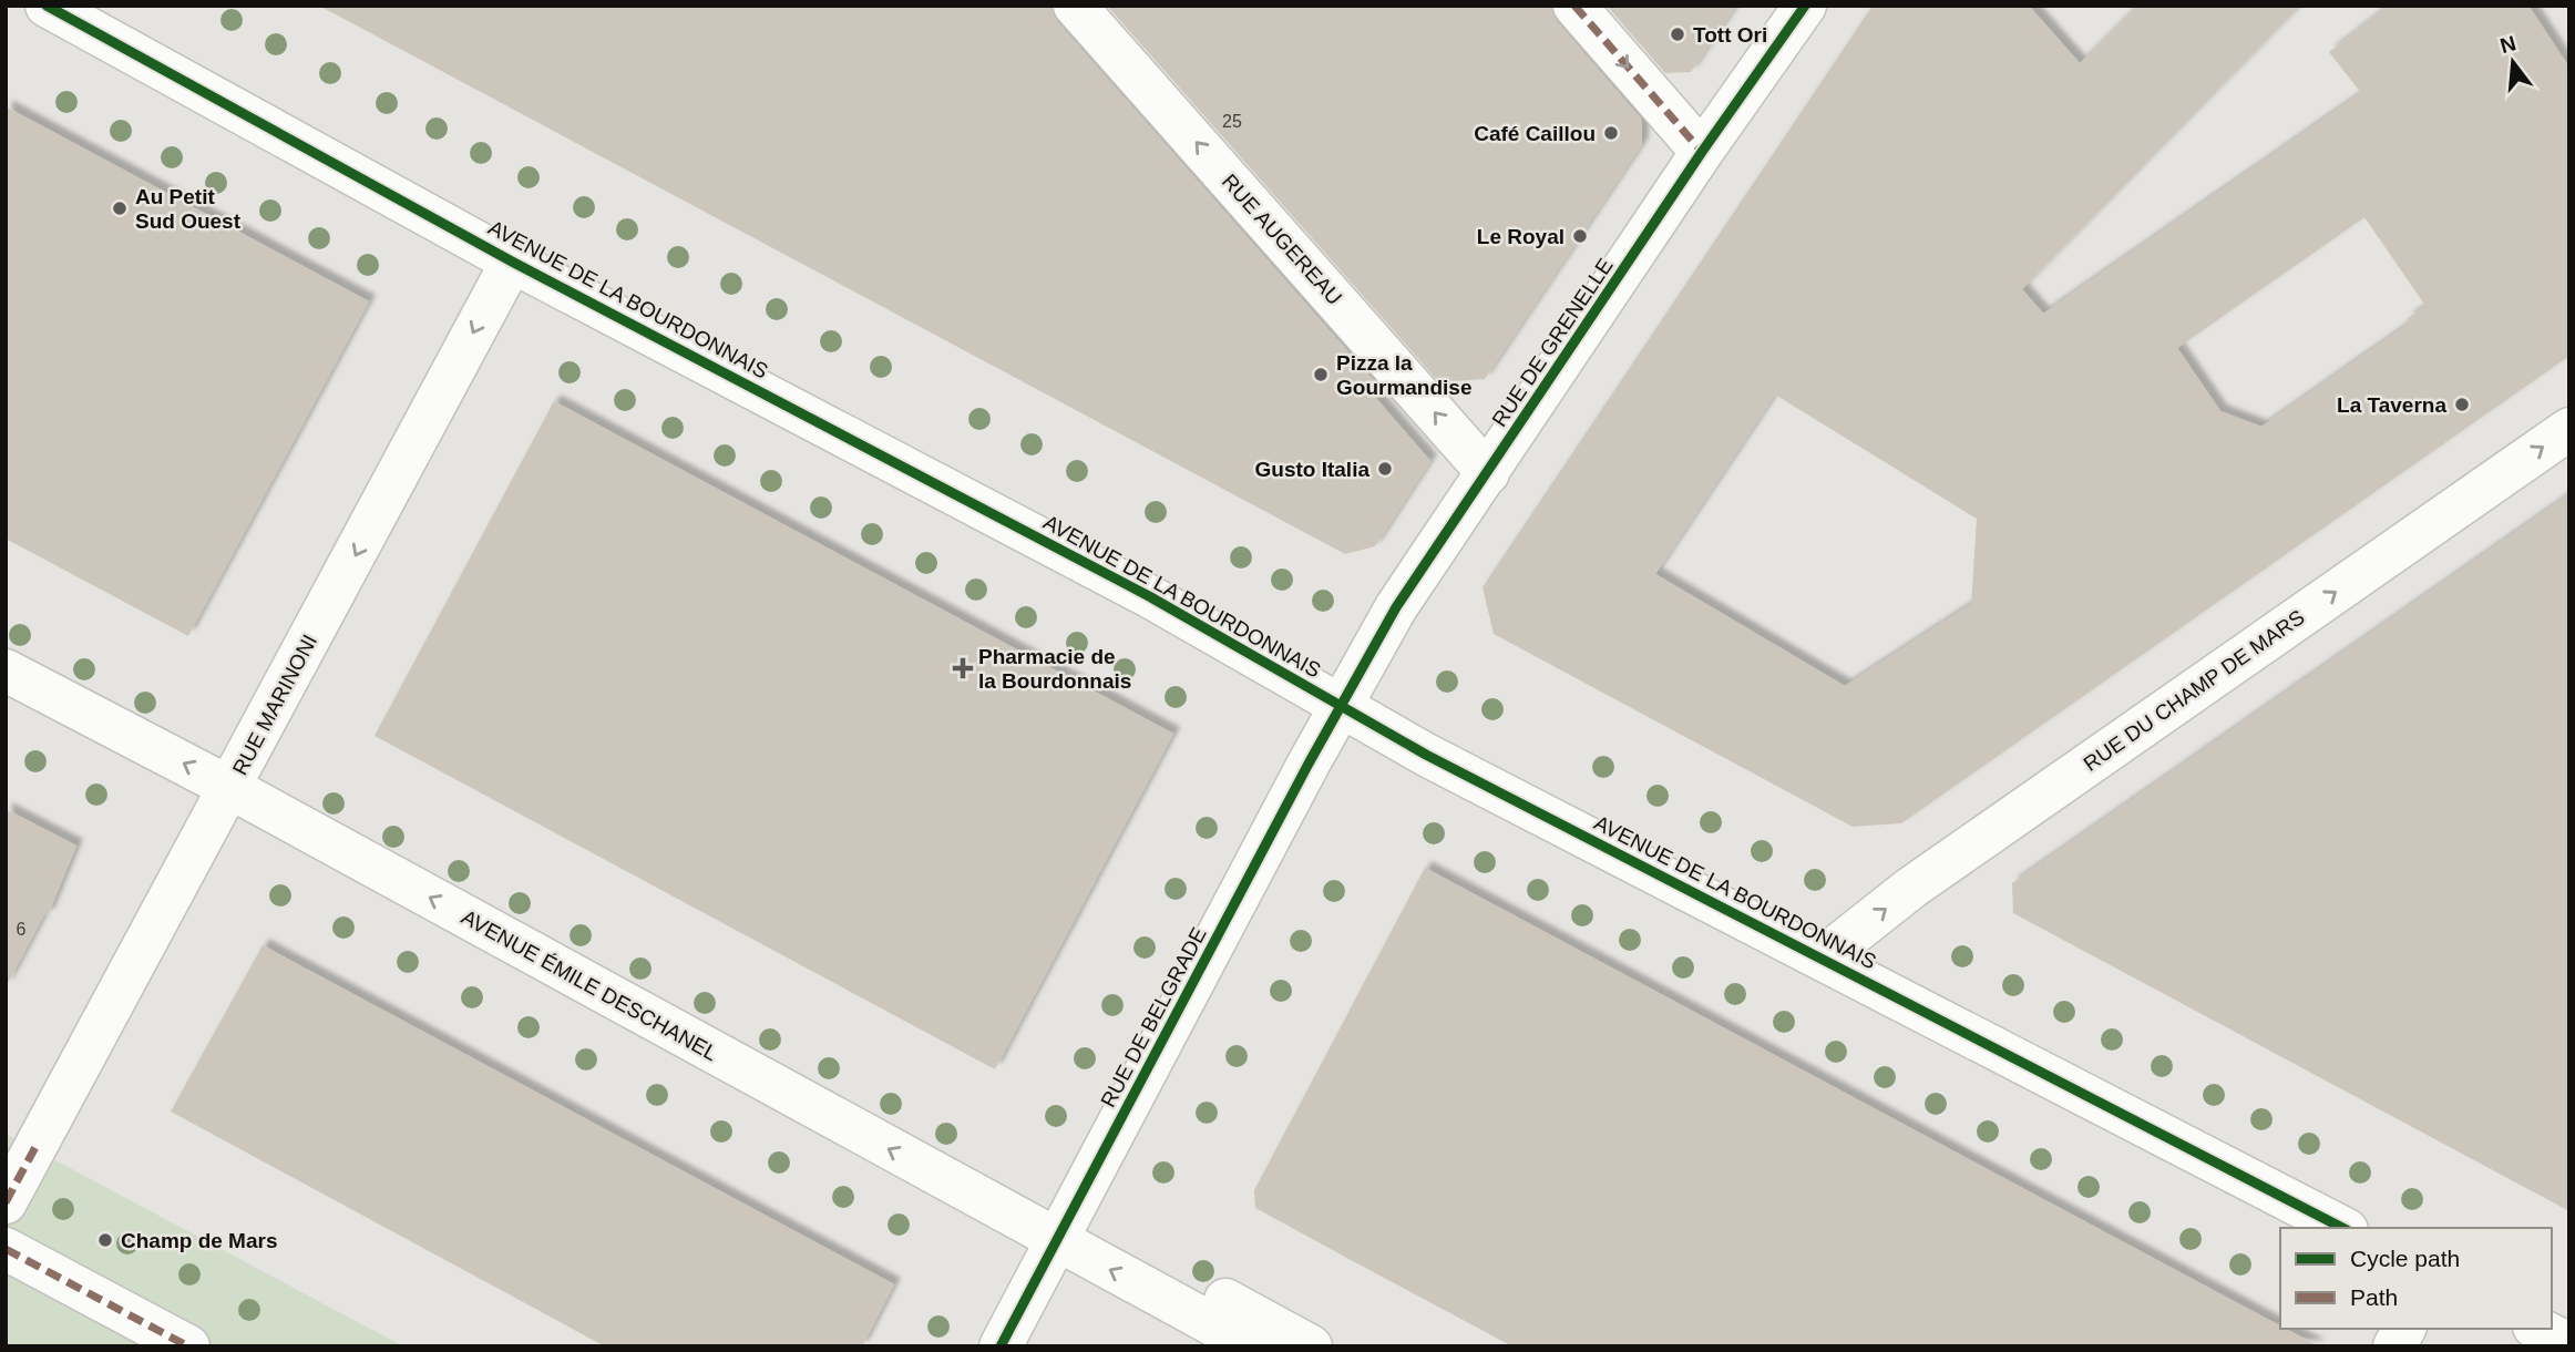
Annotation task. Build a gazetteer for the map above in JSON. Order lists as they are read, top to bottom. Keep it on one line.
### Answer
{"streets":{"street":["RUE AUGEREAU","AVENUE DE LA BOURDONNAIS","RUE DE GRENELLE","RUE DU CHAMP DE MARS","RUE MARINONI","AVENUE ÉMILE DESCHANEL","RUE DE BELGRADE"]},"crossings":[["RUE AUGEREAU","RUE DE GRENELLE"],["AVENUE DE LA BOURDONNAIS","RUE DE GRENELLE"],["AVENUE DE LA BOURDONNAIS","RUE DU CHAMP DE MARS"],["AVENUE DE LA BOURDONNAIS","RUE MARINONI"],["AVENUE DE LA BOURDONNAIS","RUE DE BELGRADE"],["RUE DE GRENELLE","RUE DE BELGRADE"],["RUE MARINONI","AVENUE ÉMILE DESCHANEL"],["AVENUE ÉMILE DESCHANEL","RUE DE BELGRADE"]],"one_way":["RUE DU CHAMP DE MARS","RUE MARINONI","AVENUE ÉMILE DESCHANEL"],"places":{"other":["Tott Ori","Café Caillou","Au Petit Sud Ouest","Le Royal","Pizza la Gourmandise","La Taverna","Gusto Italia","Champ de Mars"],"health":["Pharmacie de la Bourdonnais"]},"house_numbers":["25","6"],"legend":["Cycle path","Path"],"north":"top"}
